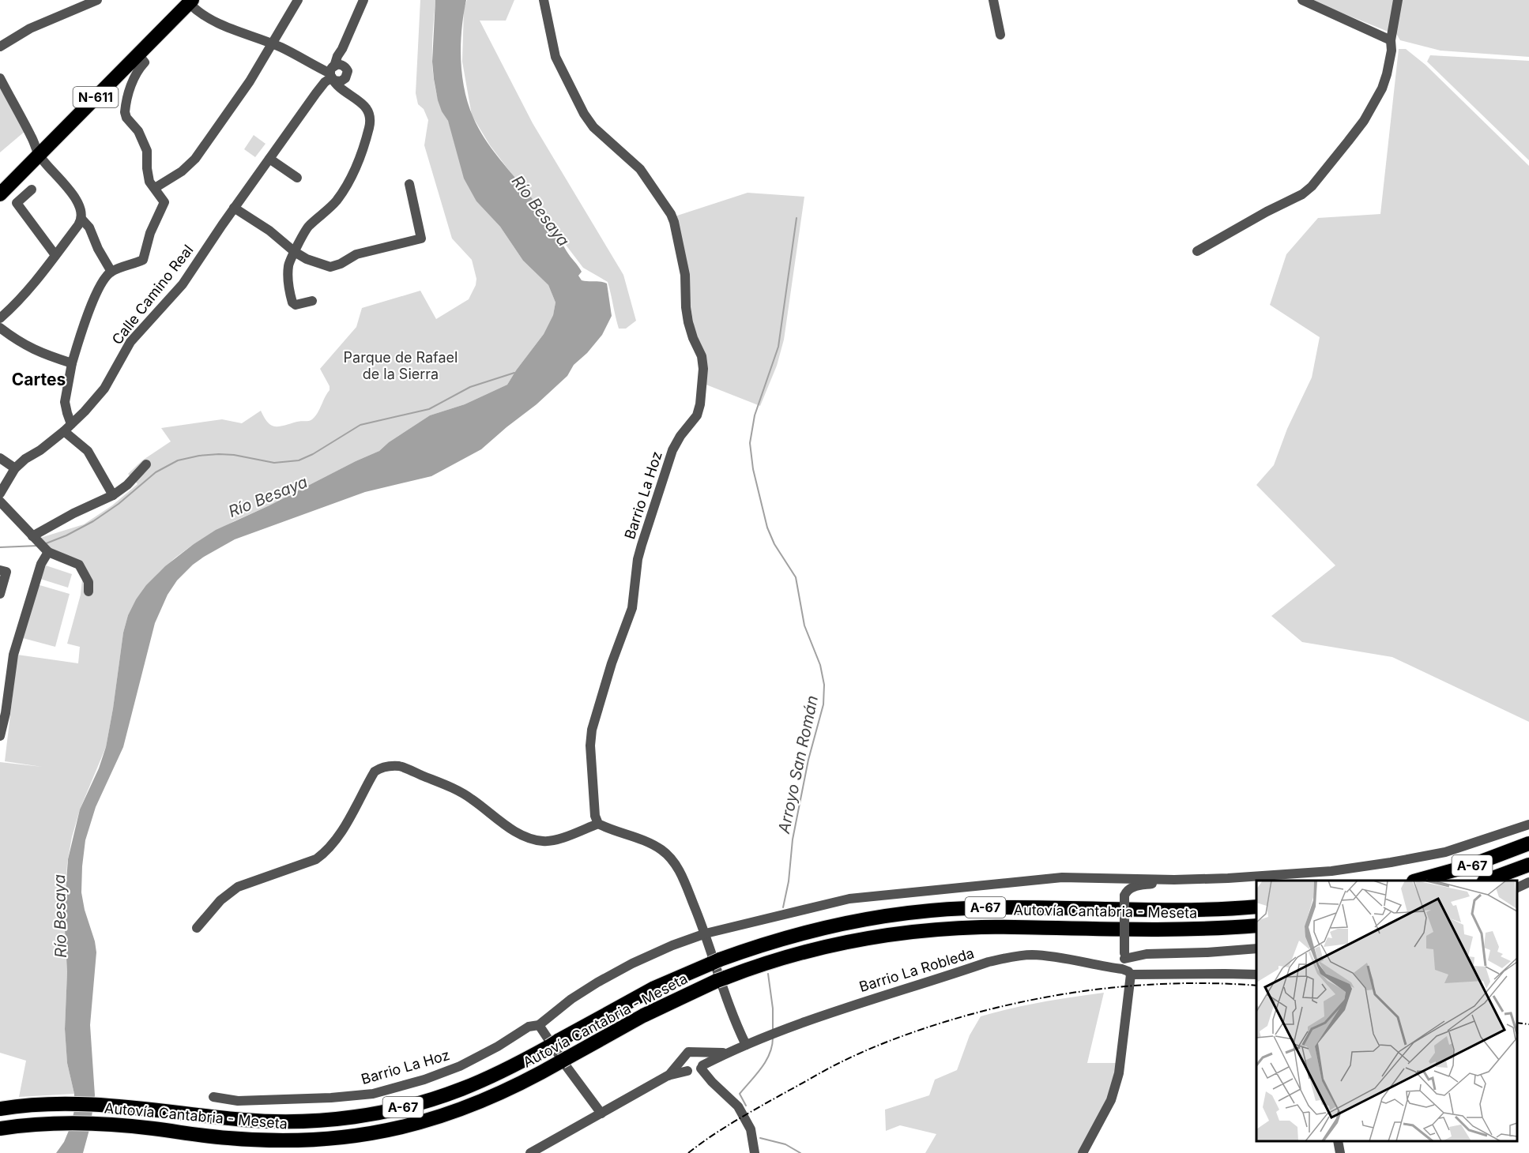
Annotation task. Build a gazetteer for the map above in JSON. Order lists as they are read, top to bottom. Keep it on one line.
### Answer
{"streets":{"highway":["N-611","A-67","Autovía Cantabria - Meseta"],"street":["Calle Camino Real","Barrio La Hoz","Barrio La Robleda"]},"districts":["Cartes"],"water":["Río Besaya","Arroyo San Román"],"parks":["Parque de Rafael de la Sierra"]}
